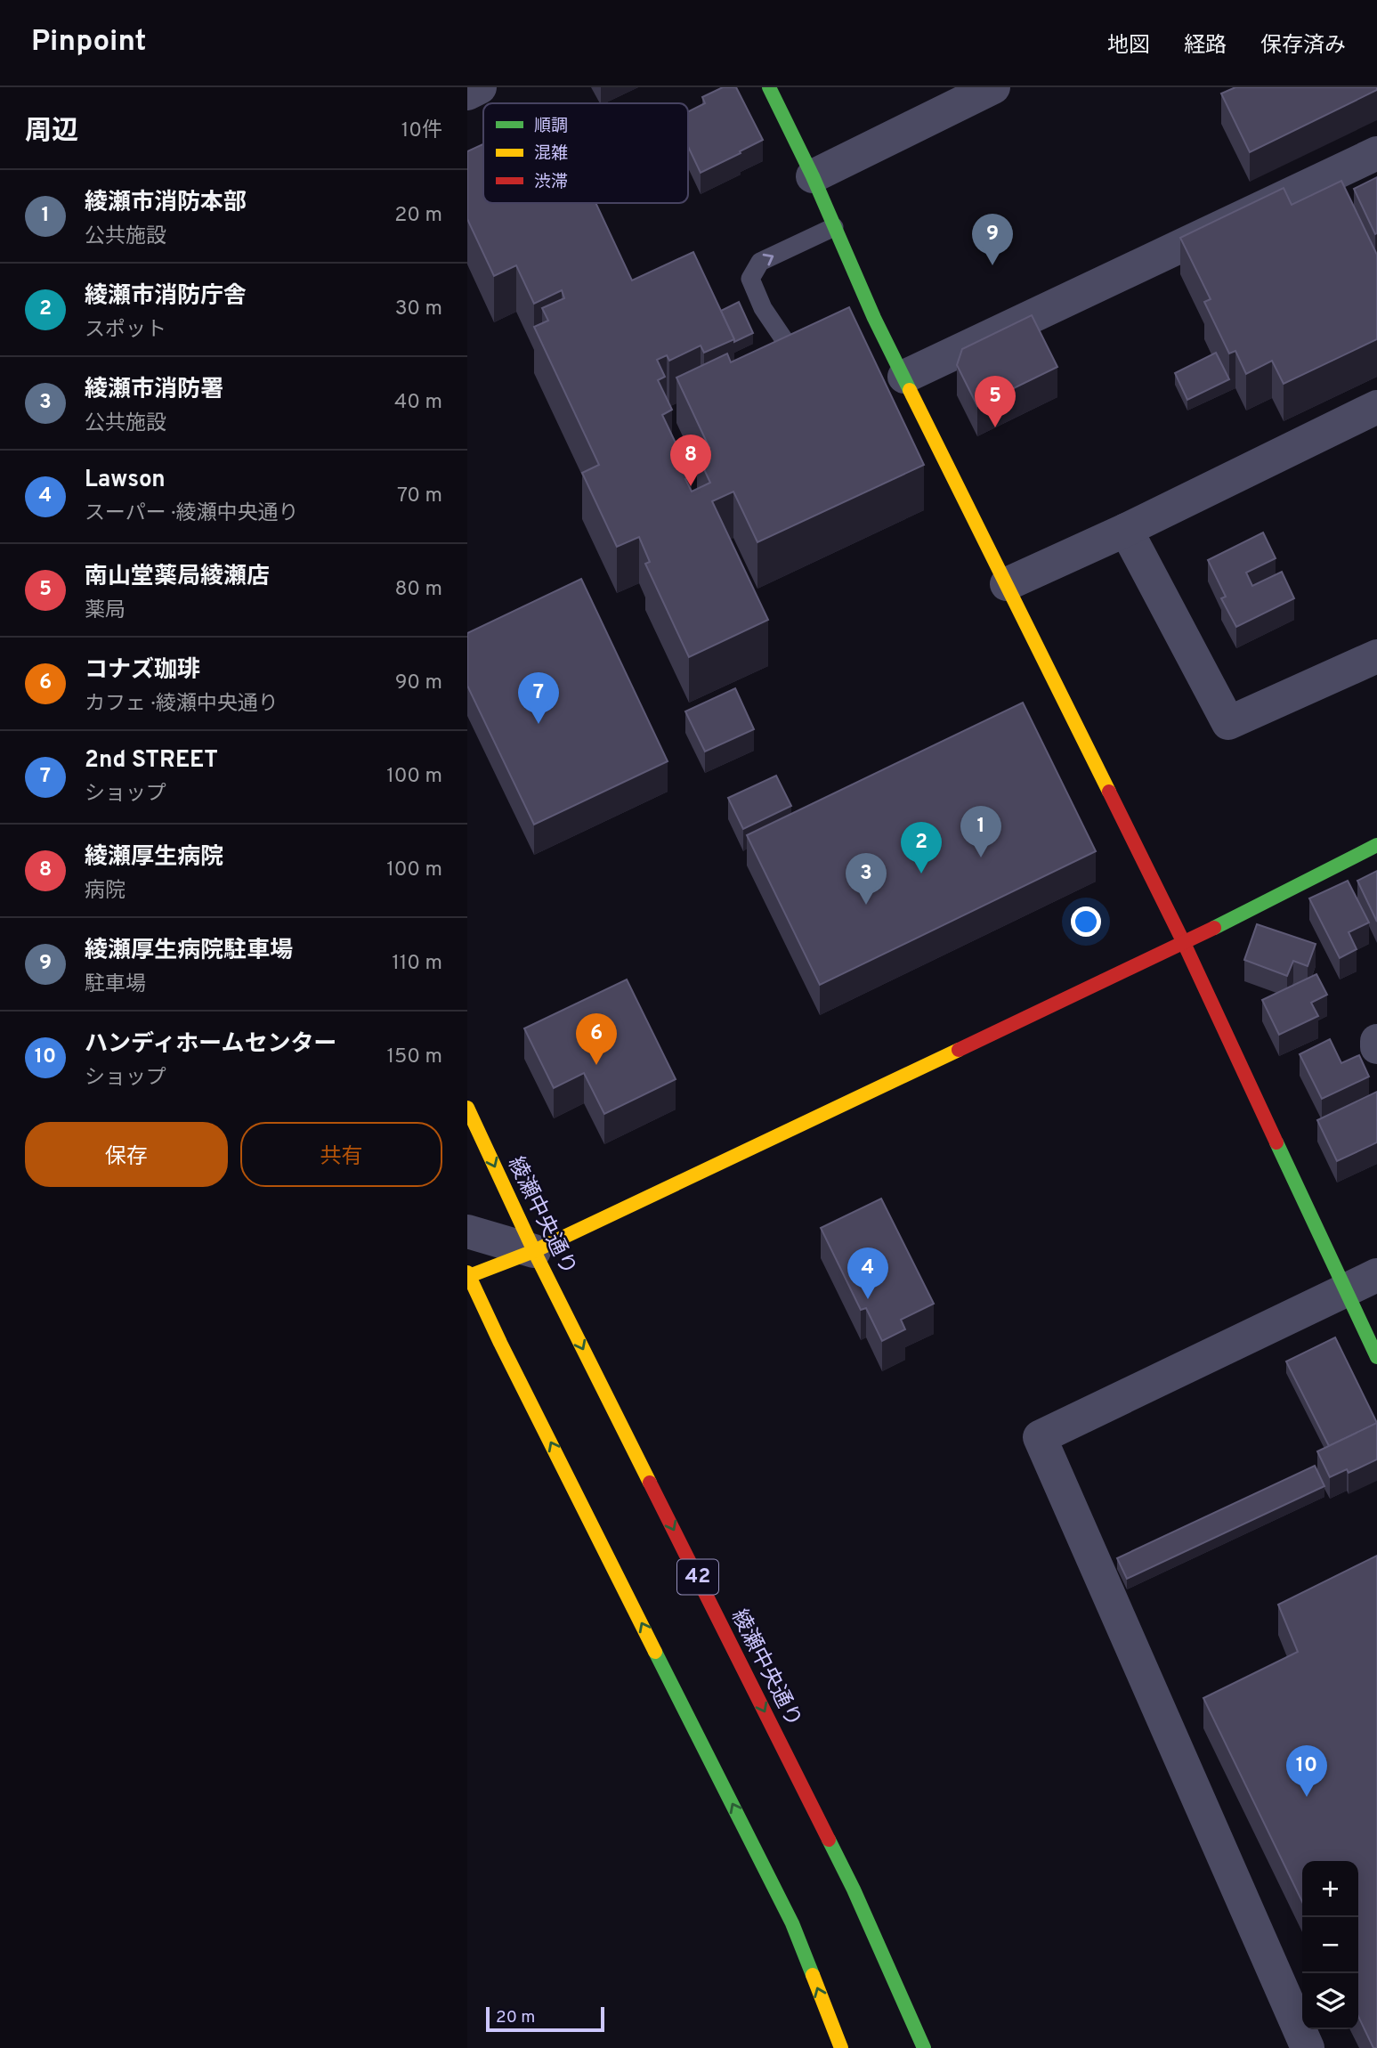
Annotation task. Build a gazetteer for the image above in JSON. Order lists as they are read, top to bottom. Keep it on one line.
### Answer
{"streets":{"street":["綾瀬中央通り","42"]},"legend":["順調","混雑","渋滞"],"scale_bar":"20 m","page":{"header":"Pinpoint","nav":["地図","経路","保存済み"],"heading":["周辺","10件"],"list":[{"mark":"1","name":"綾瀬市消防本部","note":"公共施設","value":"20 m"},{"mark":"2","name":"綾瀬市消防庁舎","note":"スポット","value":"30 m"},{"mark":"3","name":"綾瀬市消防署","note":"公共施設","value":"40 m"},{"mark":"4","name":"Lawson","note":"スーパー · 綾瀬中央通り","value":"70 m"},{"mark":"5","name":"南山堂薬局綾瀬店","note":"薬局","value":"80 m"},{"mark":"6","name":"コナズ珈琲","note":"カフェ · 綾瀬中央通り","value":"90 m"},{"mark":"7","name":"2nd STREET","note":"ショップ","value":"100 m"},{"mark":"8","name":"綾瀬厚生病院","note":"病院","value":"100 m"},{"mark":"9","name":"綾瀬厚生病院駐車場","note":"駐車場","value":"110 m"},{"mark":"10","name":"ハンディホームセンター","note":"ショップ","value":"150 m"}],"pins":["9","5","8","7","1","2","3","6","4","10"],"buttons":["保存","共有"],"map_buttons":["+","−"],"scale":"20 m"}}
